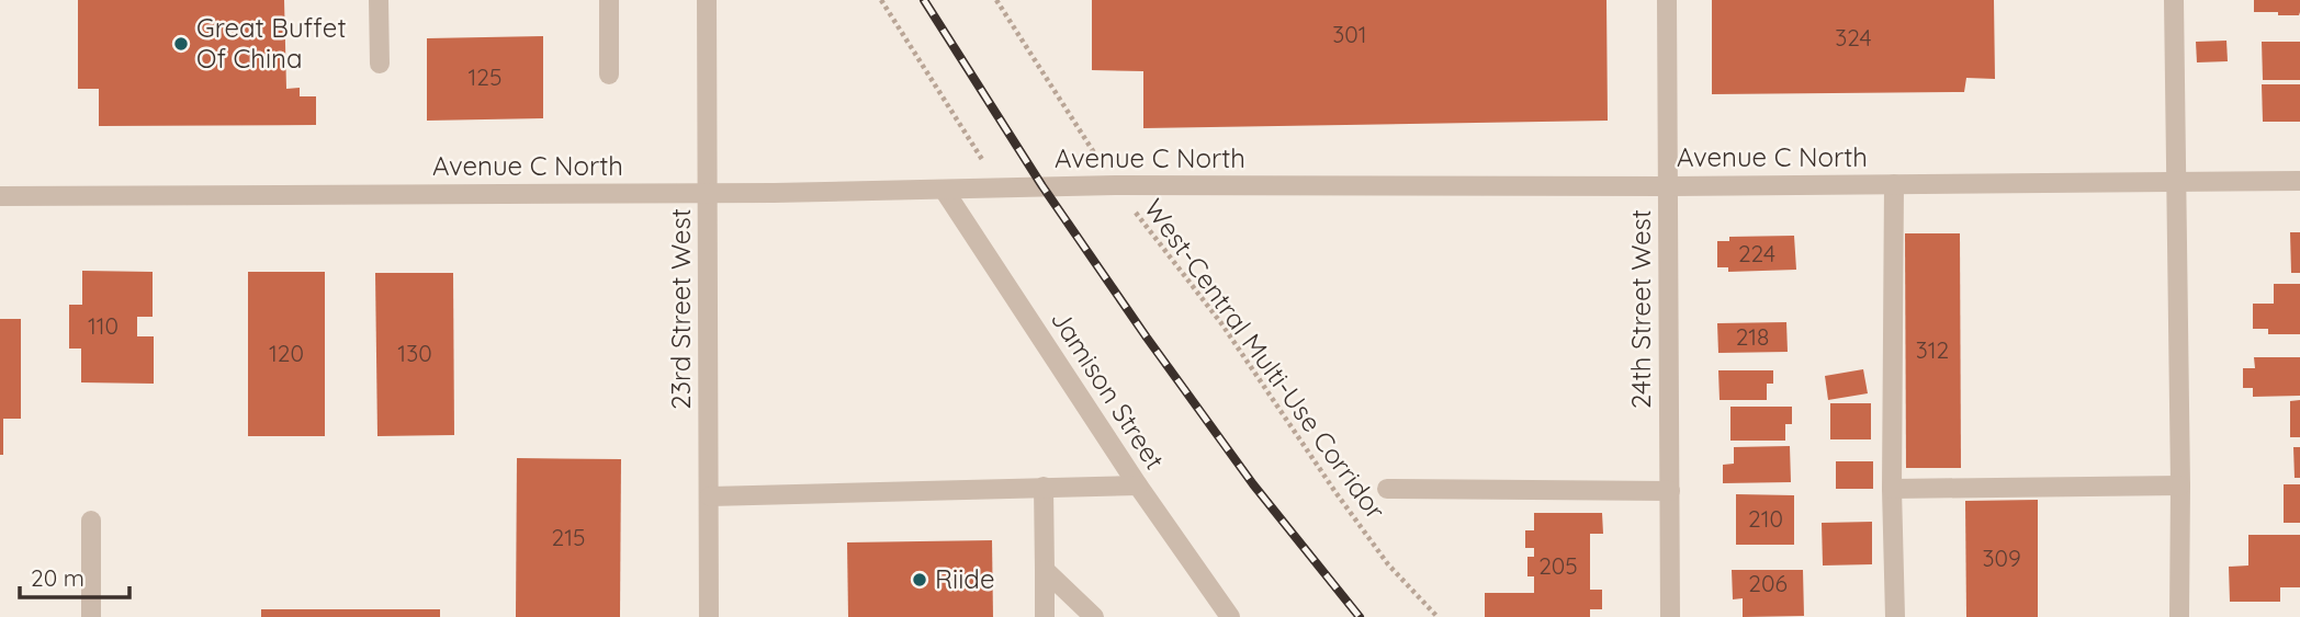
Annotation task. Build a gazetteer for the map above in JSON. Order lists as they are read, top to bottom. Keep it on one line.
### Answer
{"streets":{"street":["Avenue C North","23rd Street West","24th Street West","Jamison Street"],"path":["West-Central Multi-Use Corridor"]},"crossings":[["Avenue C North","23rd Street West"],["Avenue C North","24th Street West"],["Avenue C North","West-Central Multi-Use Corridor"],["Avenue C North","Jamison Street"]],"places":["Great Buffet Of China","Riide"],"house_numbers":["301","324","125","224","110","218","312","120","130","210","215","309","205","206"],"scale_bar":"20 m"}
